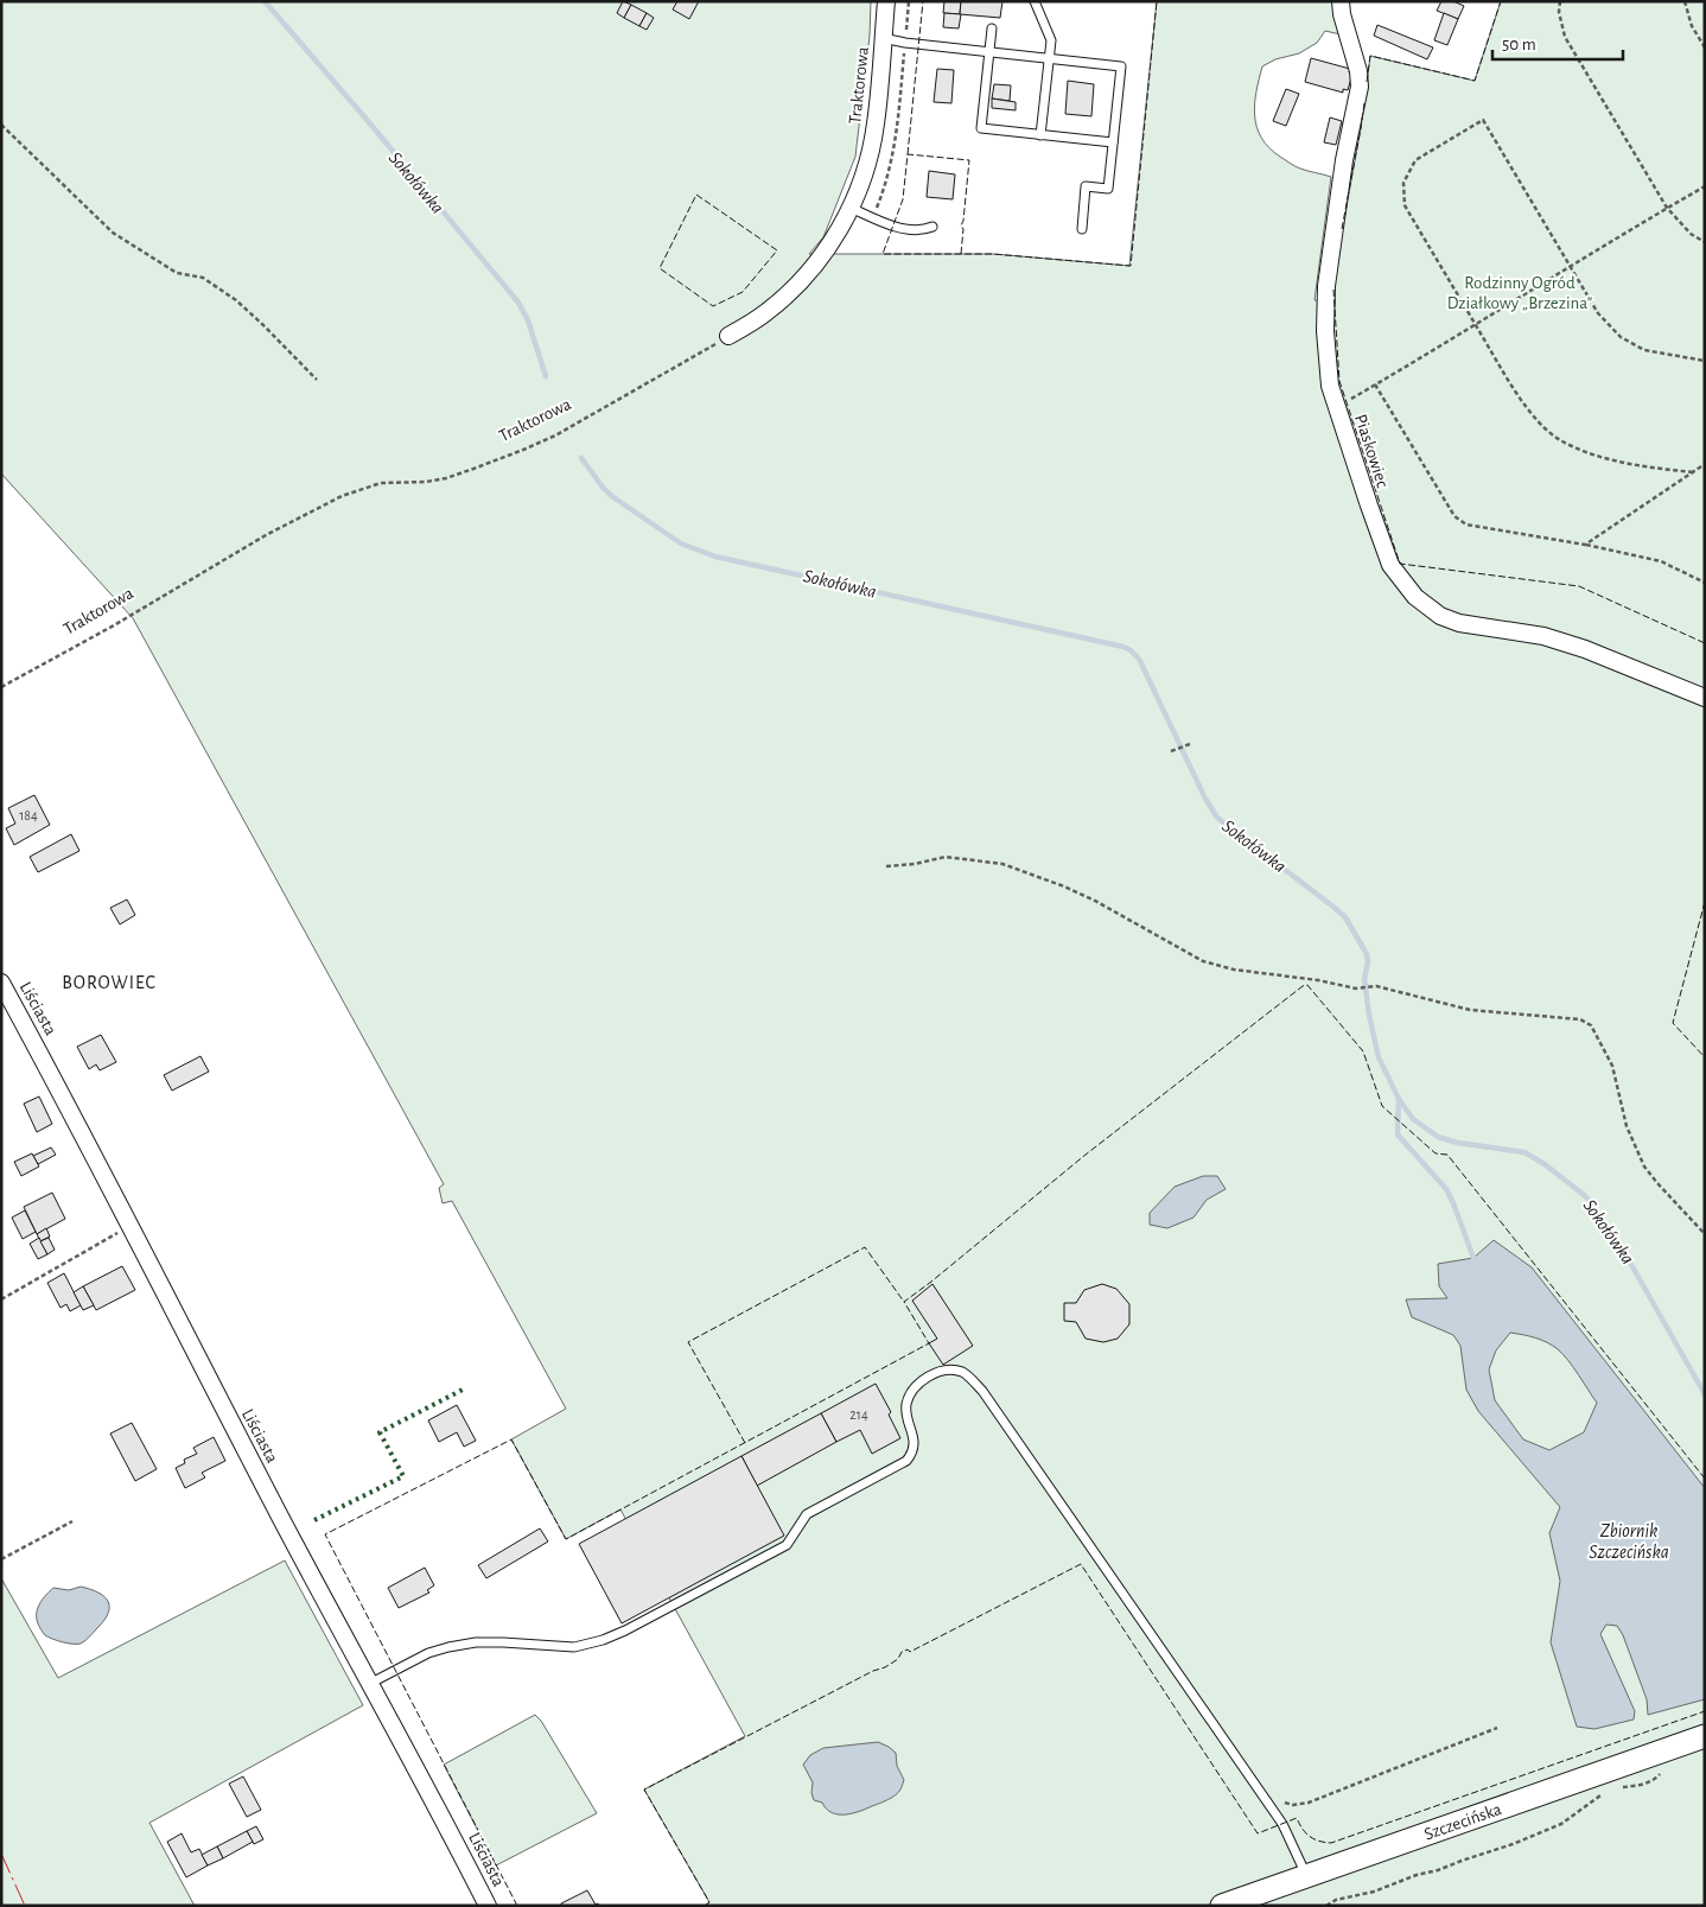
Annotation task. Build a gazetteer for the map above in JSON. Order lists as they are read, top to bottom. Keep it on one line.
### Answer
{"streets":{"main road":["Szczecińska"],"street":["Traktorowa","Piaskowiec","Liściasta"]},"districts":["BOROWIEC"],"water":["Sokołówka","Zbiornik Szczecińska"],"parks":["Rodzinny Ogród Działkowy „Brzezina”"],"house_numbers":["184","214"],"scale_bar":"50 m"}
